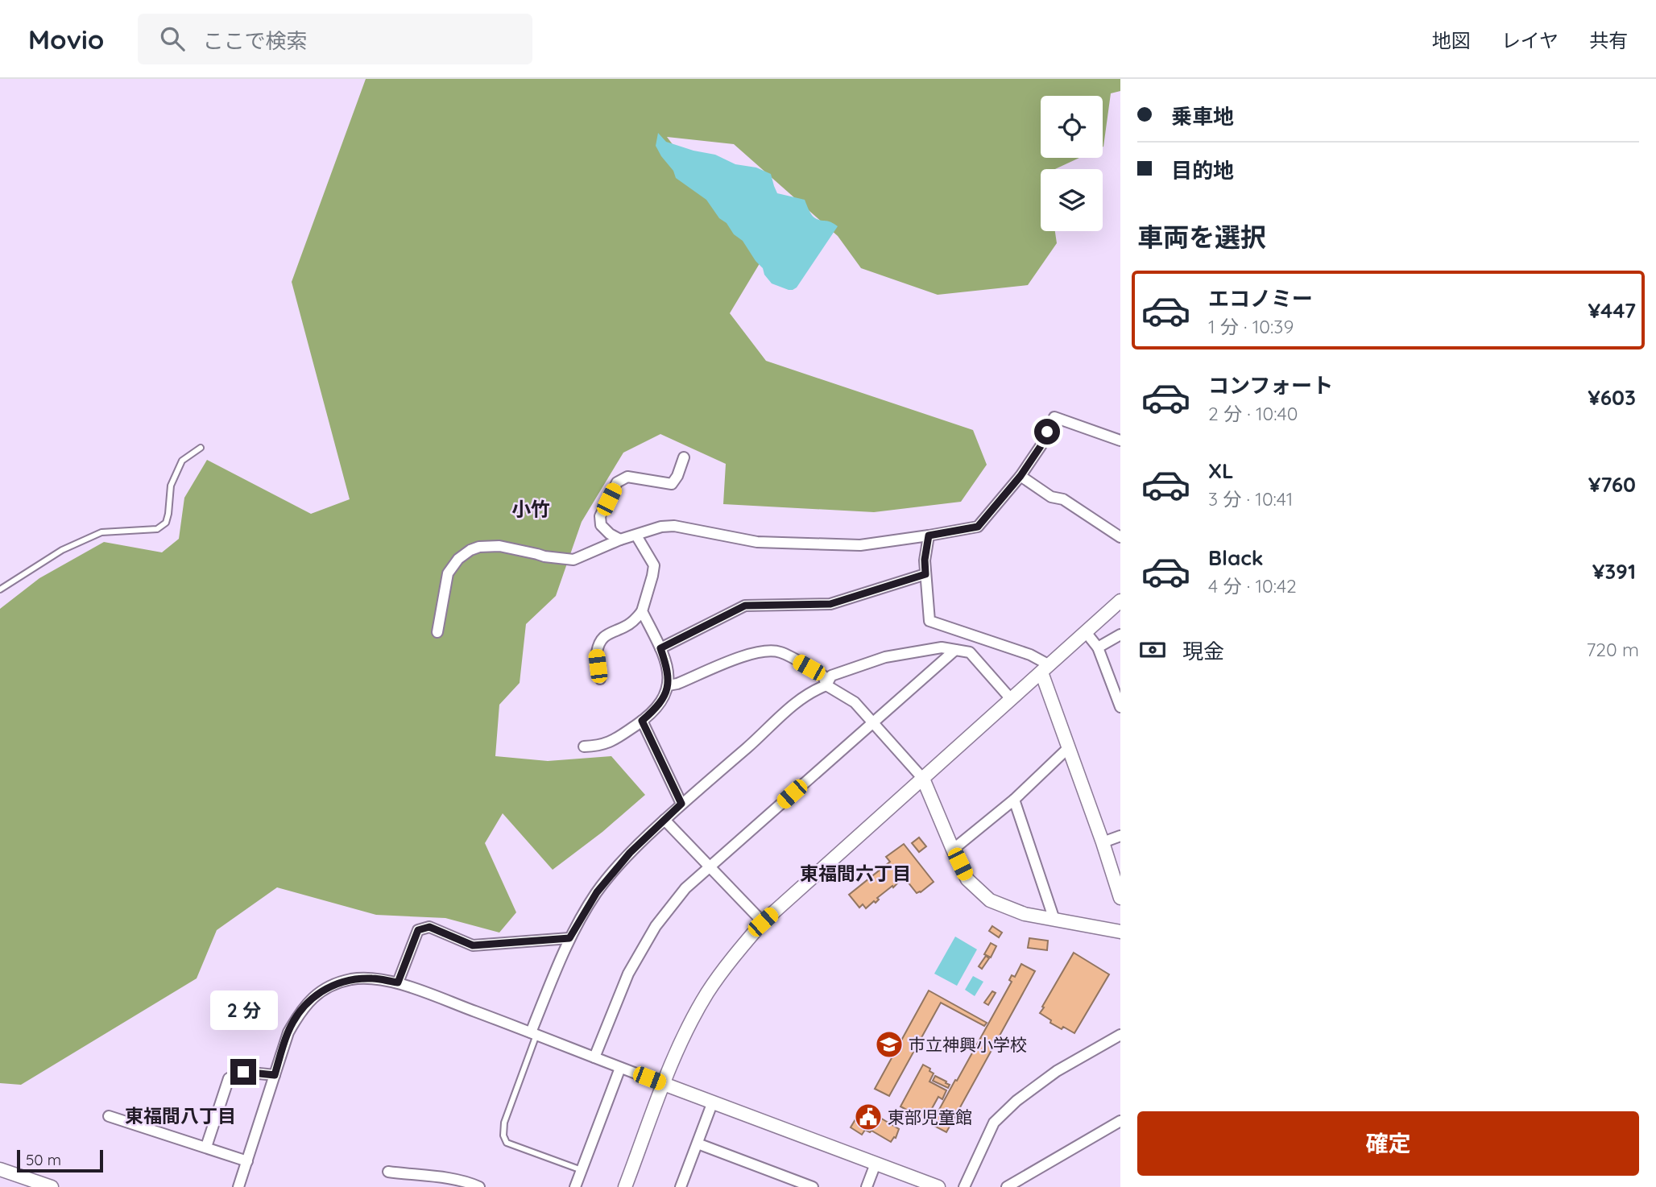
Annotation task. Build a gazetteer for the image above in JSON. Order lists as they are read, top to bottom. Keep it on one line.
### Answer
{"districts":["小竹","東福間六丁目","東福間八丁目"],"places":{"school or university":["市立神興小学校"],"public building":["東部児童館"]},"scale_bar":"50 m","page":{"header":"Movio","search":"ここで検索","nav":["地図","レイヤ","共有"],"banner":["乗車地","目的地"],"heading":"車両を選択","list":[{"name":"エコノミー","note":"1 分 · 10:39","value":"¥447"},{"name":"コンフォート","note":"2 分 · 10:40","value":"¥603"},{"name":"XL","note":"3 分 · 10:41","value":"¥760"},{"name":"Black","note":"4 分 · 10:42","value":"¥391"}],"pay":["現金","720 m"],"bubble":"2 分","buttons":"確定","scale":"50 m"}}
